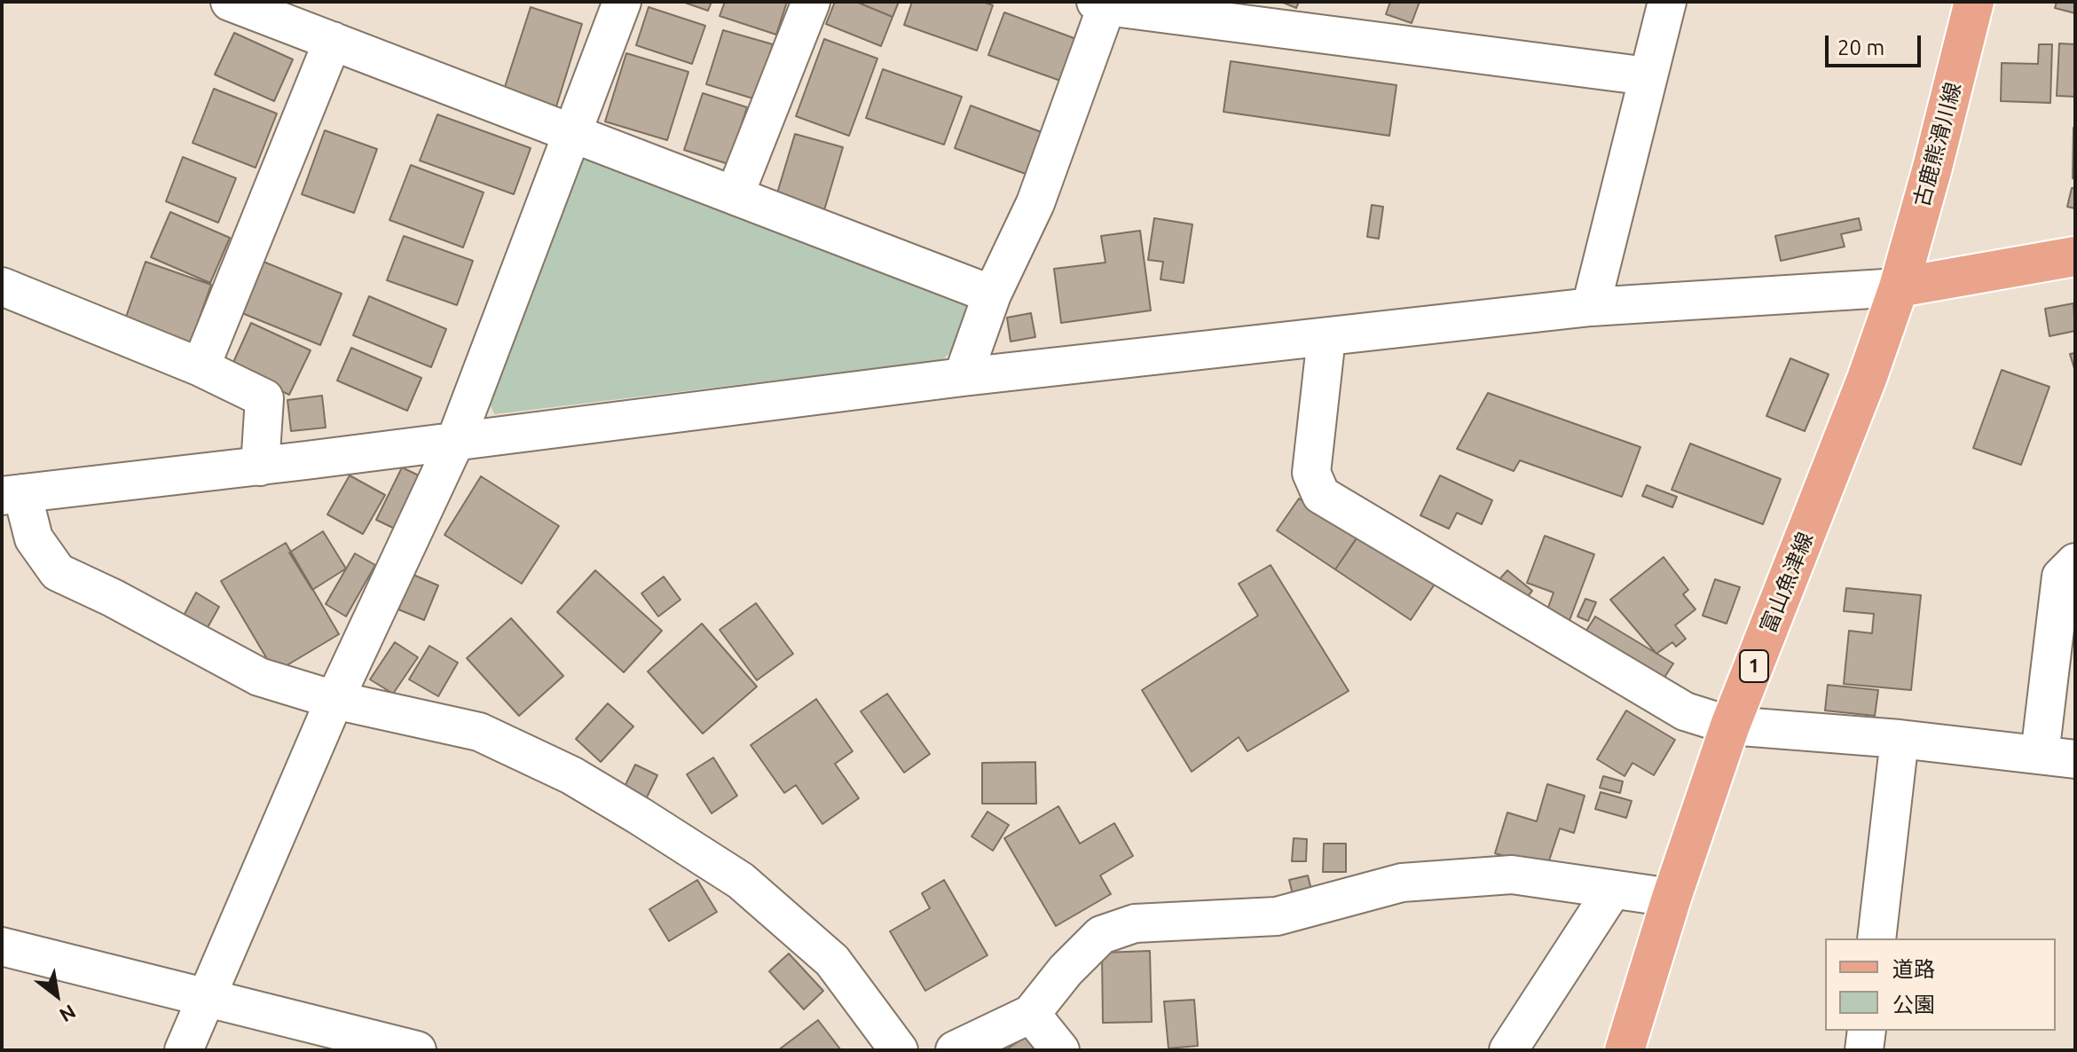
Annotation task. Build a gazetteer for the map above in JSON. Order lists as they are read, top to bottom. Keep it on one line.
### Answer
{"streets":{"main road":["古鹿熊滑川線","富山魚津線","1"]},"crossings":[["古鹿熊滑川線","富山魚津線"]],"legend":["道路","公園"],"scale_bar":"20 m","north":"bottom right"}
